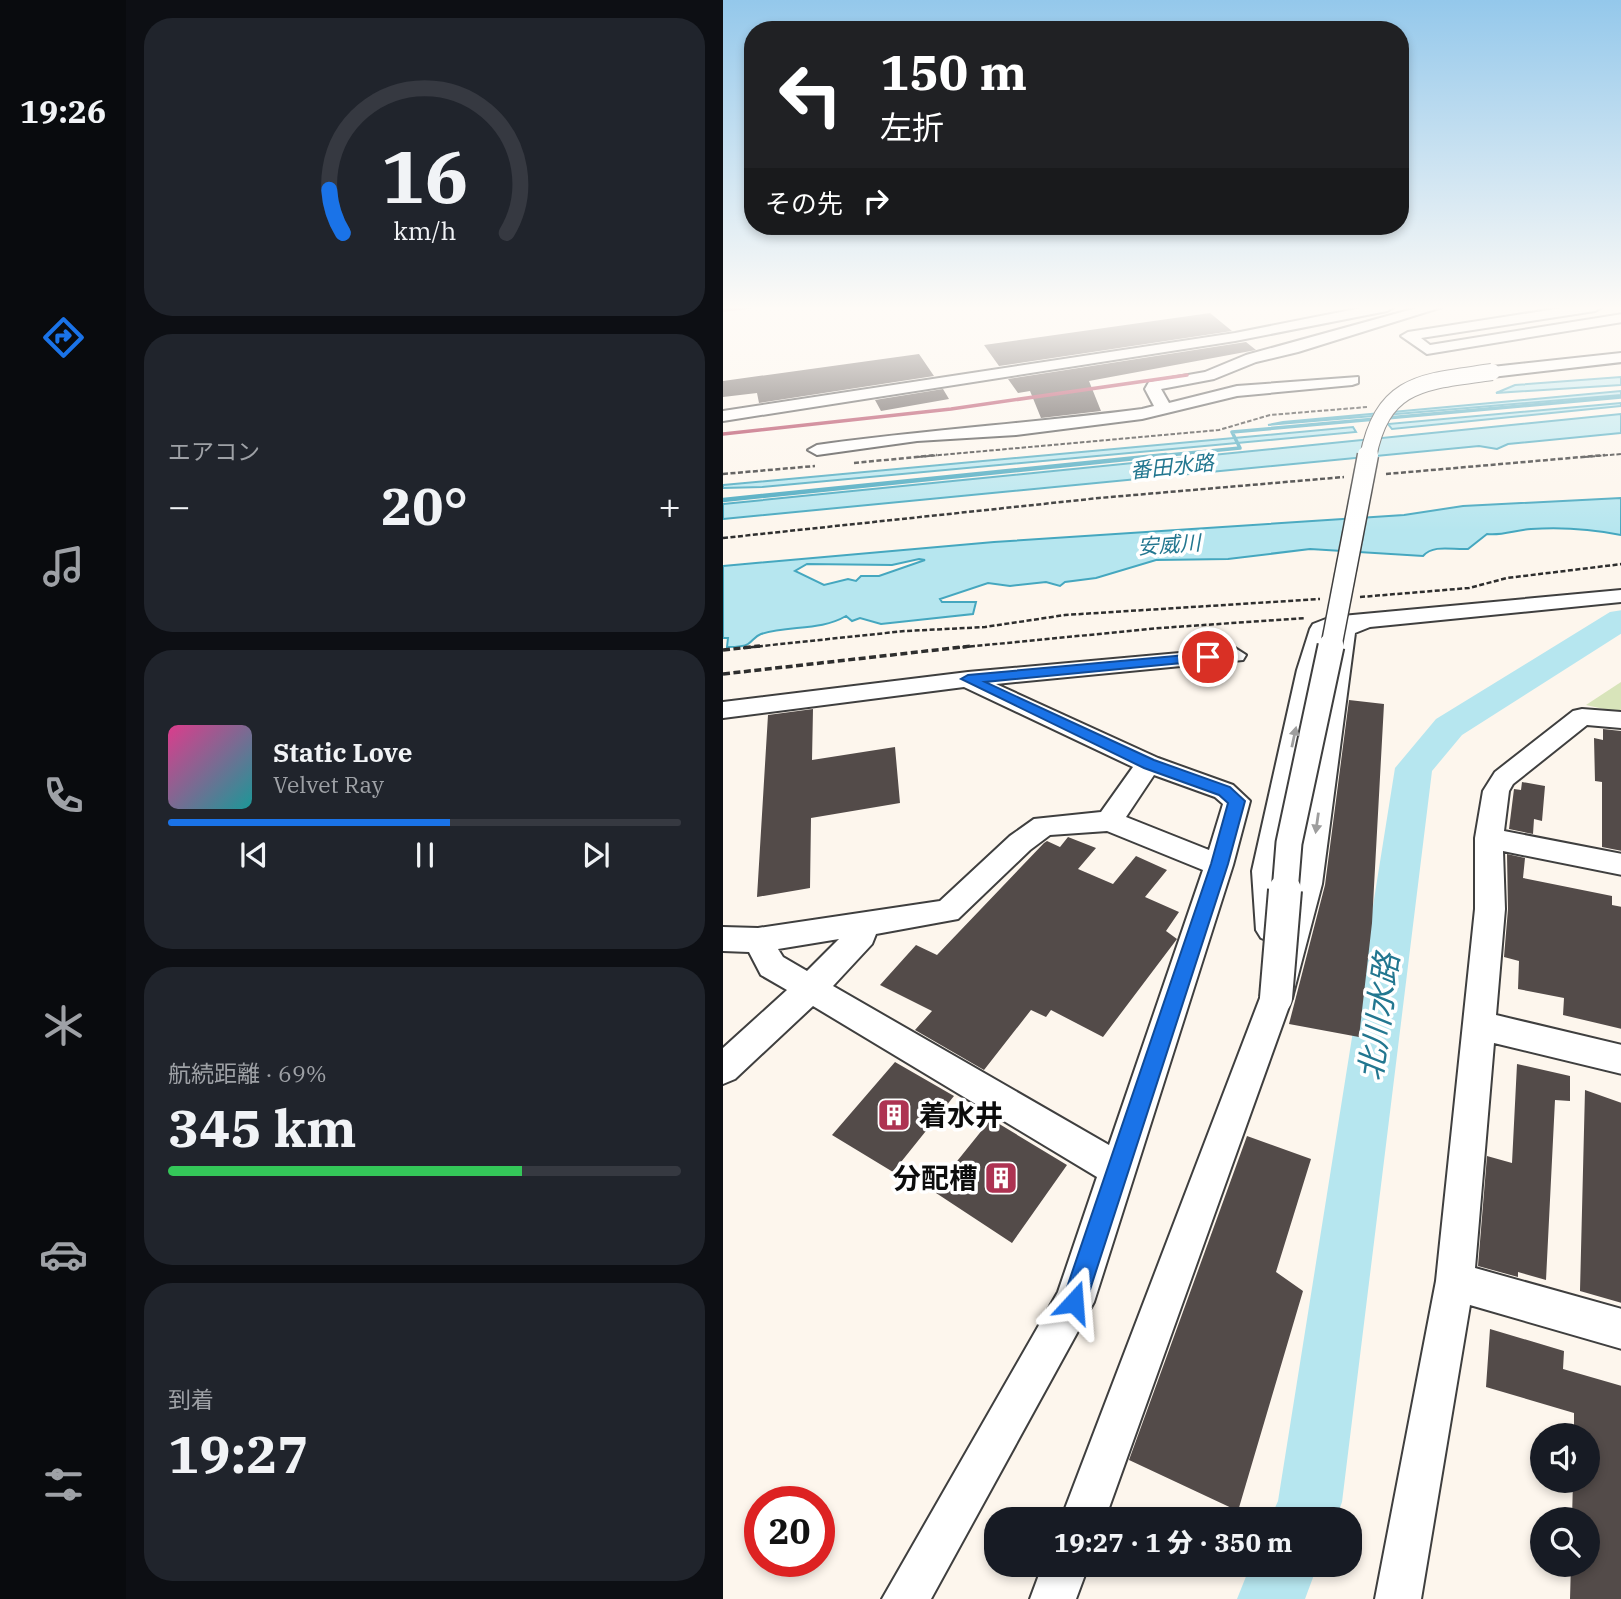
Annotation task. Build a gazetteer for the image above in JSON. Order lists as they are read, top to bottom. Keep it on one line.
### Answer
{"water":["番田水路","安威川","北川水路"],"places":{"building":["着水井","分配槽"]},"page":{"tabs":"19:26","turn":["150 m","左折"],"then":"その先","tile":["エアコン",["航続距離 · 69%","345 km"],["到着","19:27"]],"heat":["−","20°","+"],"song":["Static Love","Velvet Ray"],"limit":"20","trip":"19:27 · 1 分 · 350 m","gauge":["16","km/h"]}}
